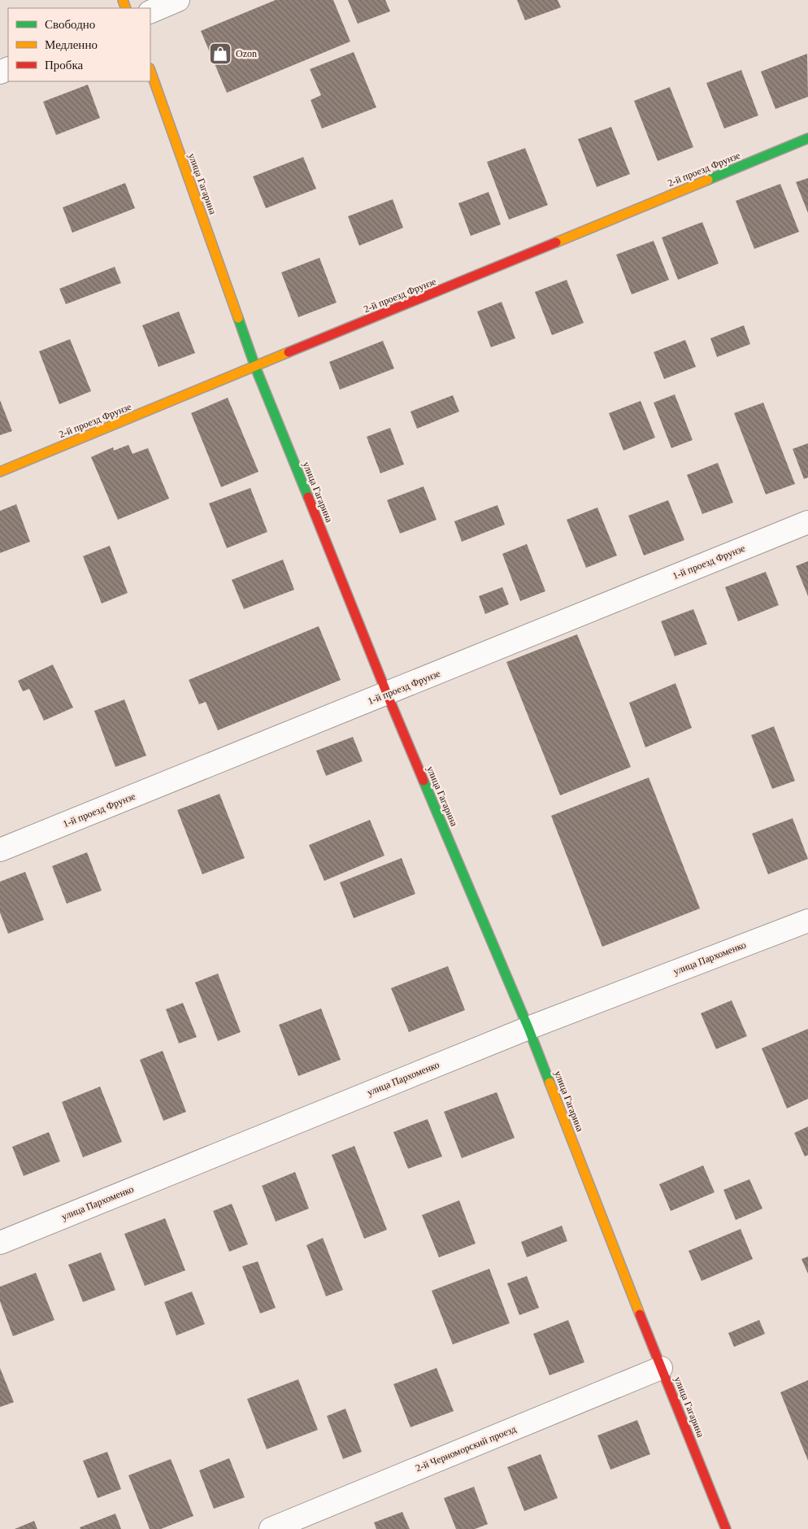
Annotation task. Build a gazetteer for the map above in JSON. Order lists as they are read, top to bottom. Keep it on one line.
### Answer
{"streets":{"street":["2-й проезд Фрунзе","улица Гагарина","1-й проезд Фрунзе","улица Пархоменко","2-й Черноморский проезд"]},"crossings":[["2-й проезд Фрунзе","улица Гагарина"],["улица Гагарина","1-й проезд Фрунзе"],["улица Гагарина","улица Пархоменко"],["улица Гагарина","2-й Черноморский проезд"]],"places":{"shop":["Ozon"]},"legend":["Свободно","Медленно","Пробка"]}
